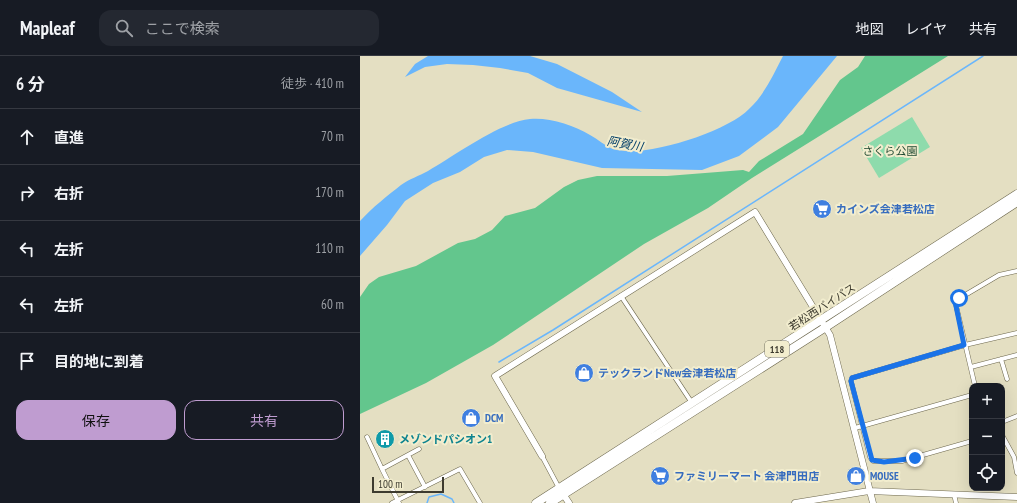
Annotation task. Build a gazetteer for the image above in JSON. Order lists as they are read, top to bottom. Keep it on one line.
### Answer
{"streets":{"highway":["若松西バイパス","118"]},"water":["阿賀川"],"parks":["さくら公園"],"places":{"supermarket":["カインズ会津若松店","ファミリーマート 会津門田店"],"shop":["テックランドNew会津若松店","DCM","MOUSE"],"building":["メゾンドパシオン1"]},"scale_bar":"100 m","page":{"header":"Mapleaf","search":"ここで検索","nav":["地図","レイヤ","共有"],"heading":["6 分","徒歩 · 410 m"],"list":[["直進","70 m"],["右折","170 m"],["左折","110 m"],["左折","60 m"],"目的地に到着"],"map_buttons":["+","−"],"buttons":["保存","共有"],"scale":"100 m"}}
